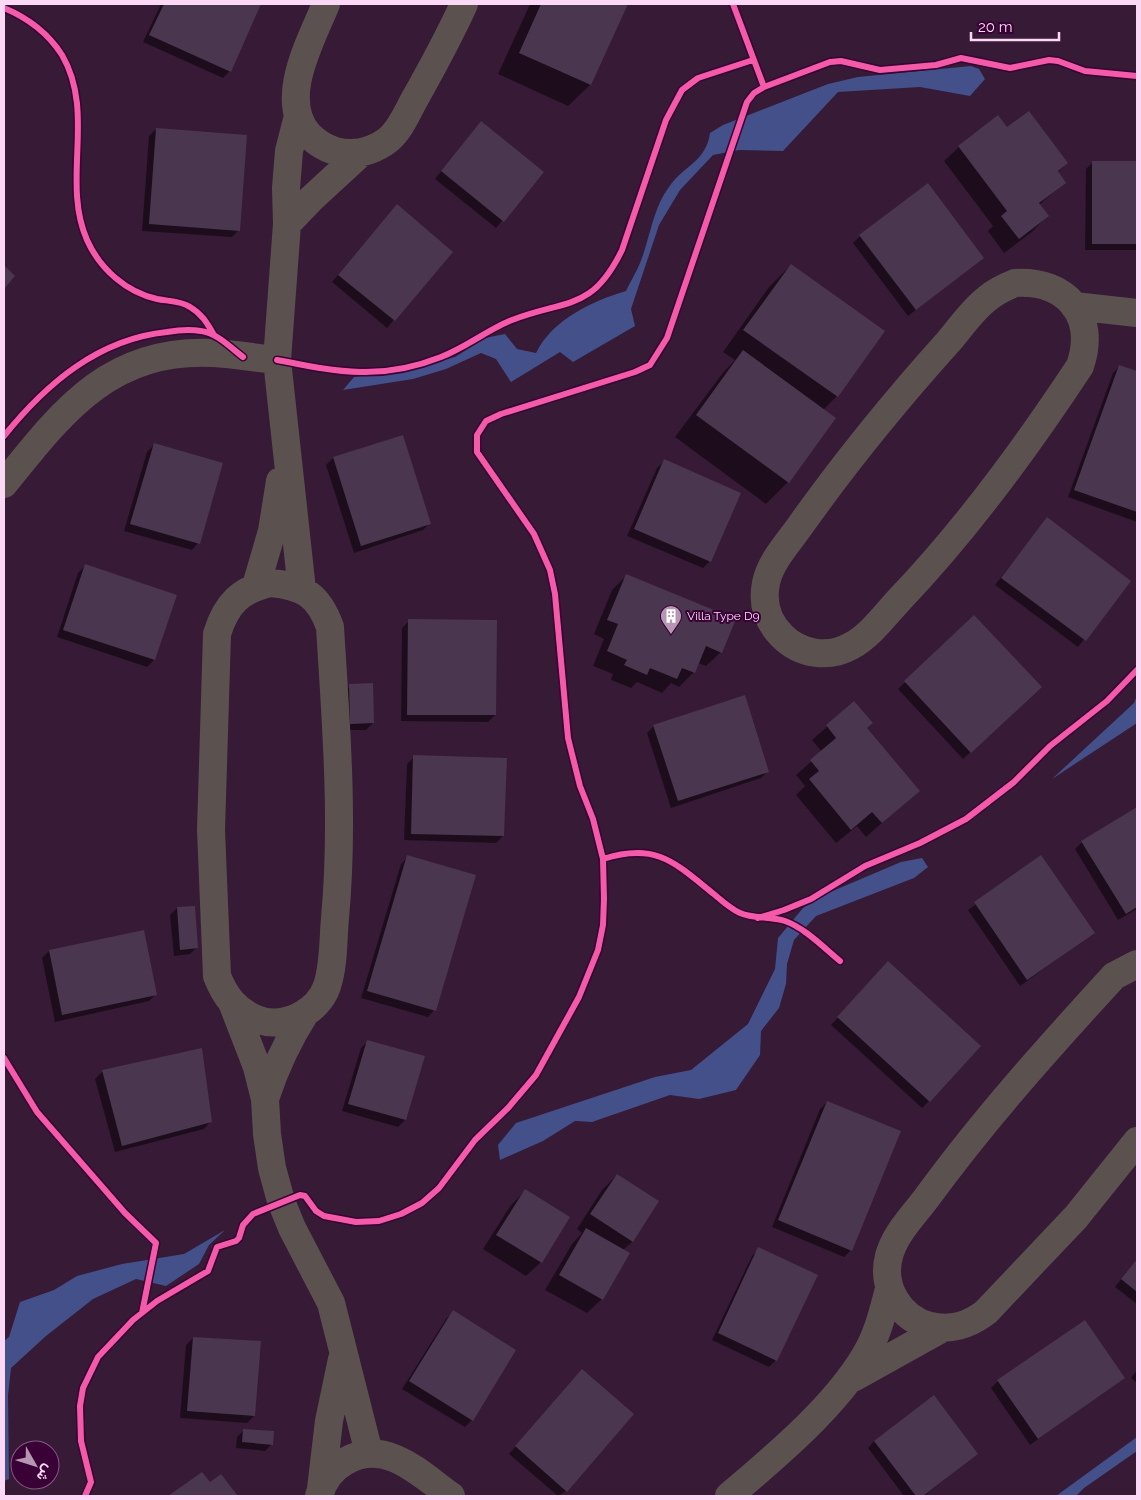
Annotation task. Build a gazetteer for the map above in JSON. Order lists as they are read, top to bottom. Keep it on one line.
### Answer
{"places":{"building":["Villa Type D9"]},"scale_bar":"20 m","north":"bottom right"}
